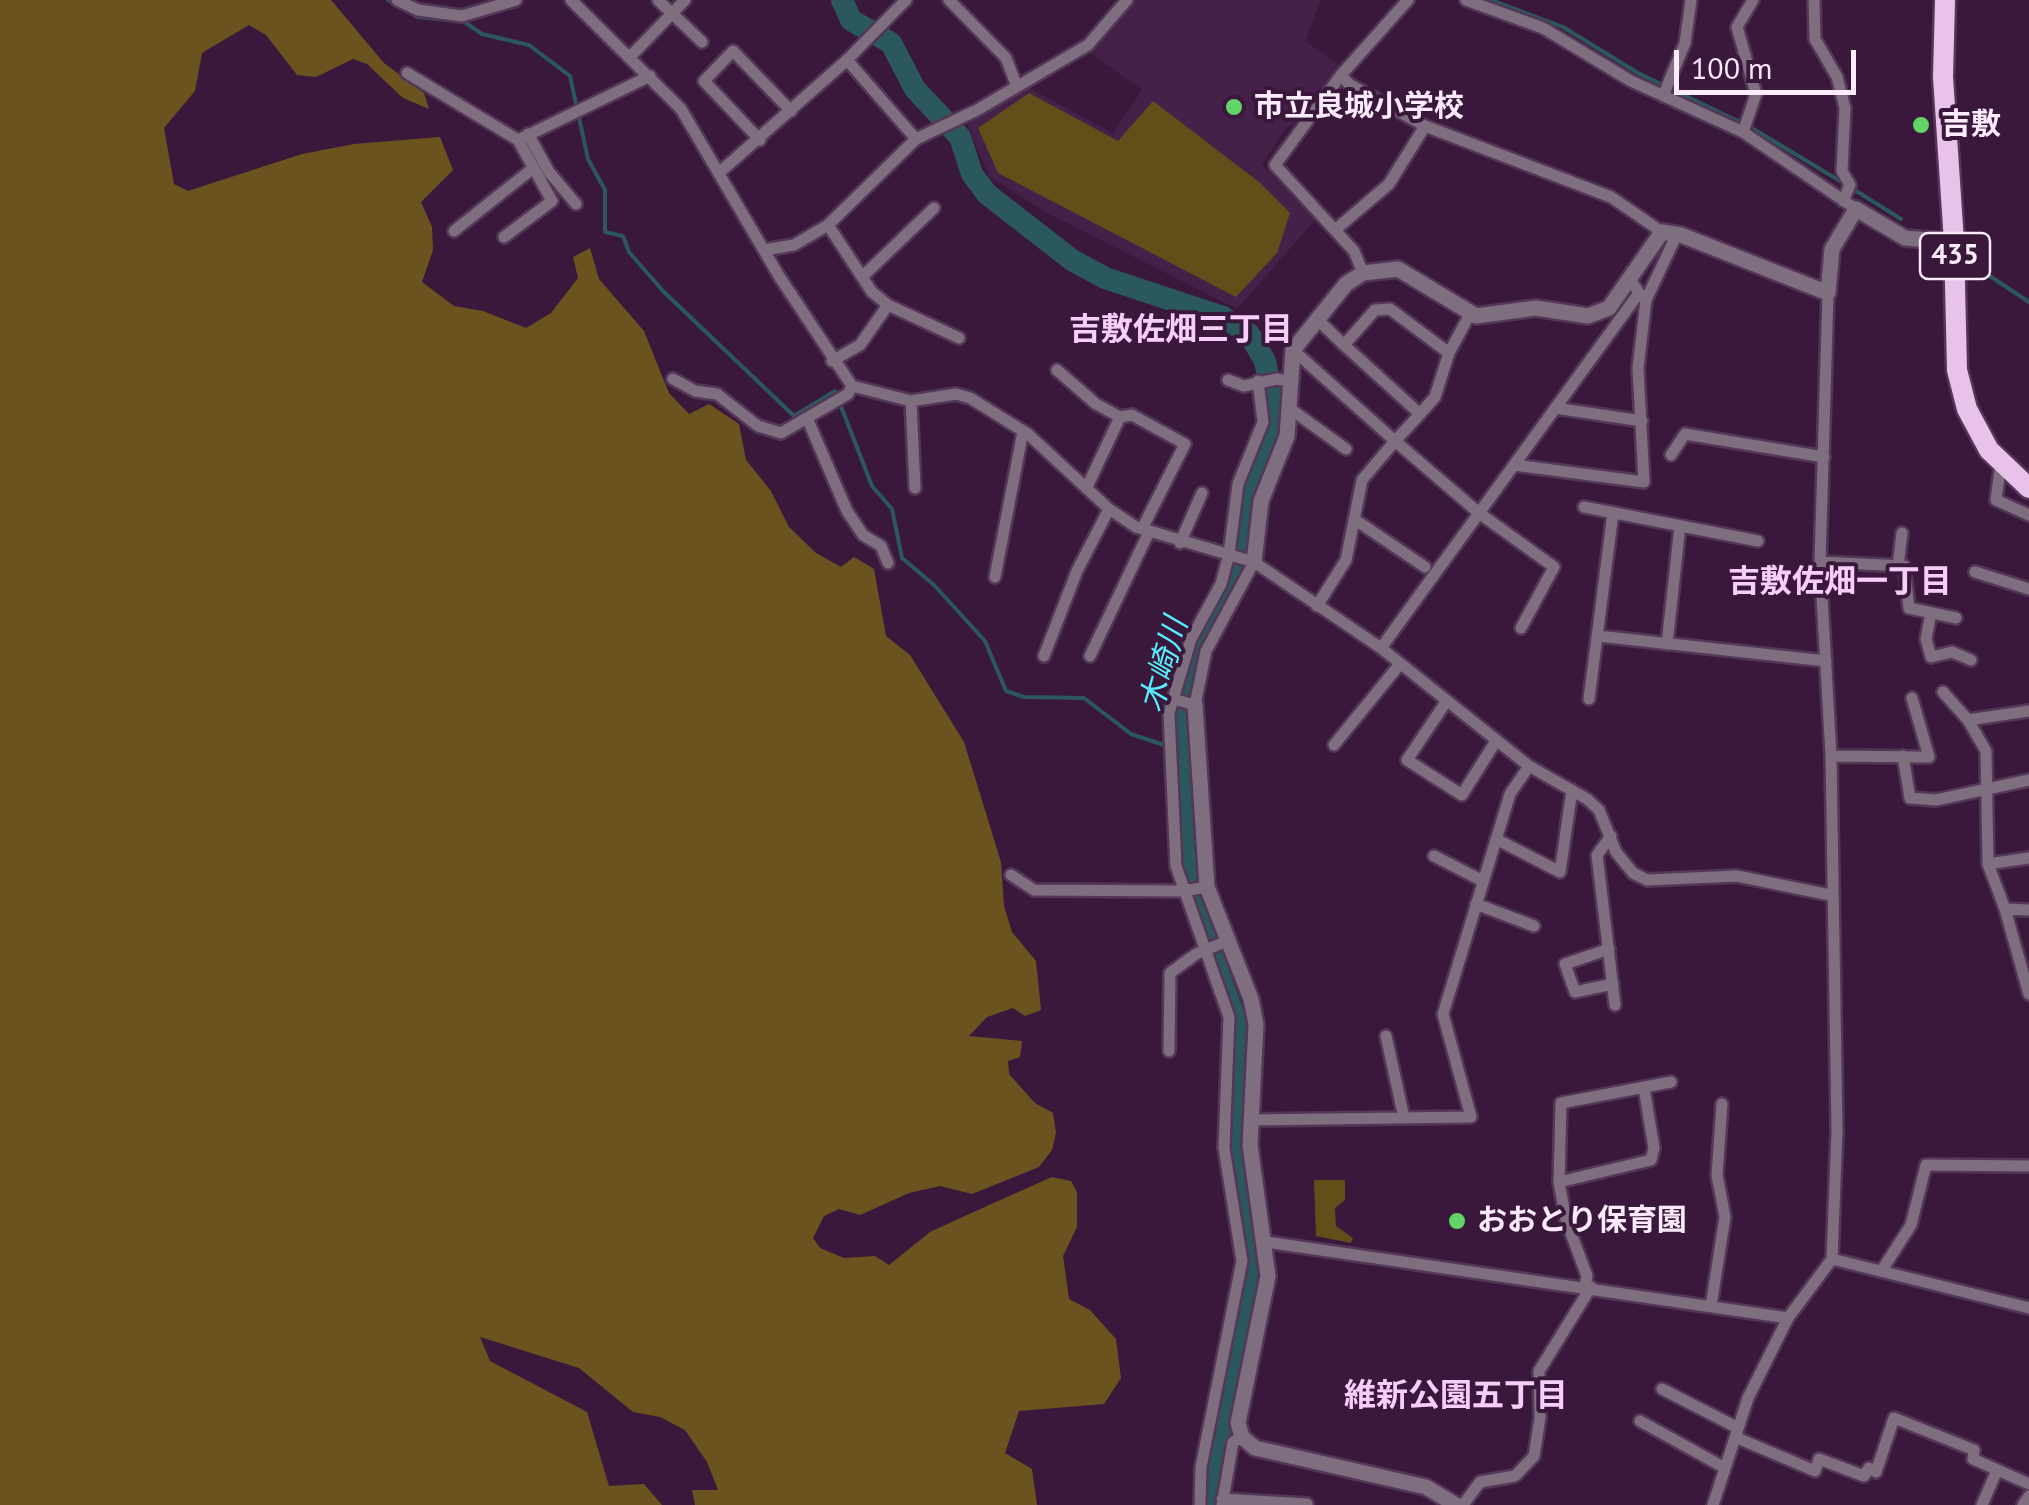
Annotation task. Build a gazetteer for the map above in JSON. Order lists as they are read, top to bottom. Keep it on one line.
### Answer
{"streets":{"highway":["435"]},"districts":["吉敷佐畑三丁目","吉敷佐畑一丁目","維新公園五丁目"],"water":["木崎川"],"places":["市立良城小学校","吉敷","おおとり保育園"],"scale_bar":"100 m"}
